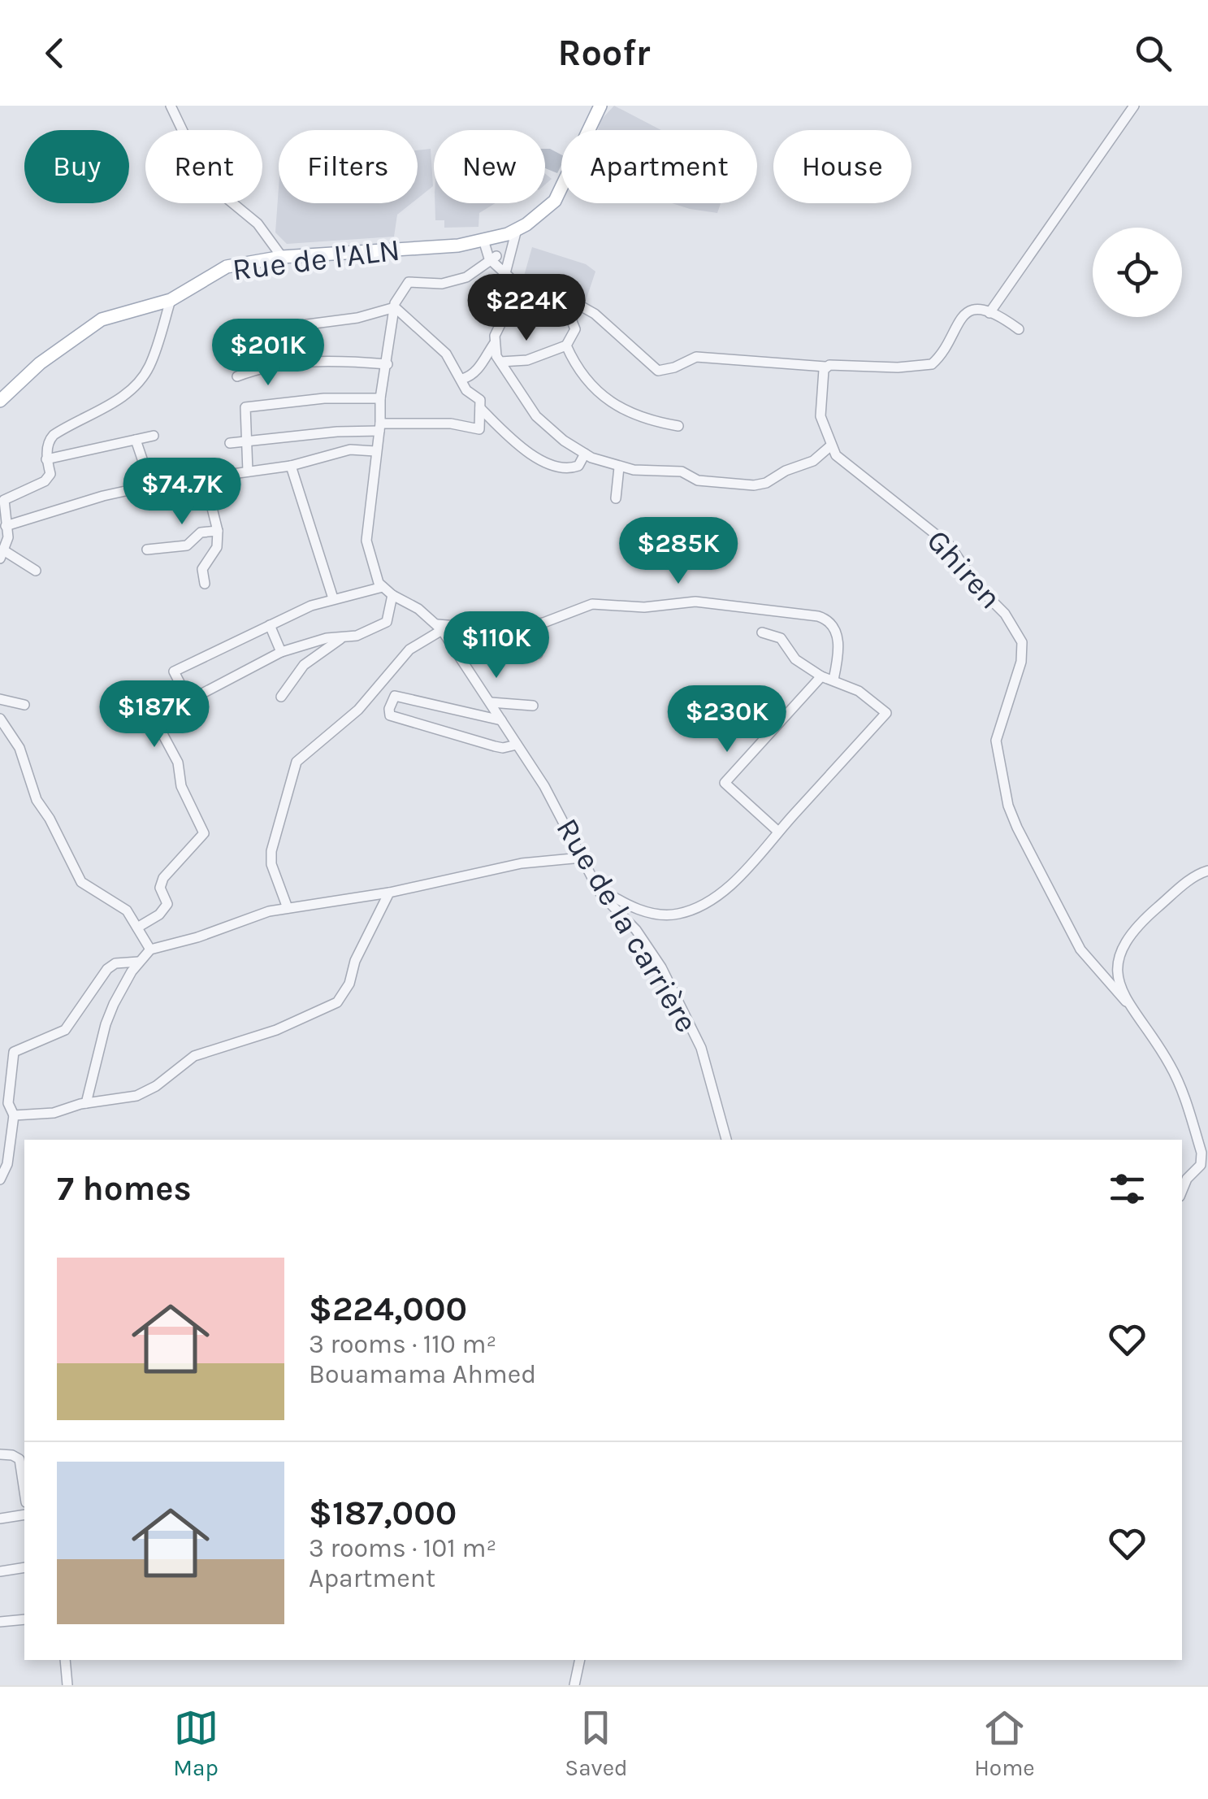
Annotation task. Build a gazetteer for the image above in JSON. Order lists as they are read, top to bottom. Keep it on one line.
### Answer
{"streets":{"main road":["Rue de l'ALN"],"street":["Ghiren","Rue de la carrière"]},"page":{"header":"Roofr","chip":["Buy","Rent","Filters","New","Apartment","House"],"price":["$224K","$201K","$74.7K","$285K","$110K","$187K","$230K"],"heading":"7 homes","list":[{"name":"$224,000","note":"3 rooms · 110 m² · Bouamama Ahmed"},{"name":"$187,000","note":"3 rooms · 101 m² · Apartment"}],"tabs":["Map","Saved","Home"]}}
